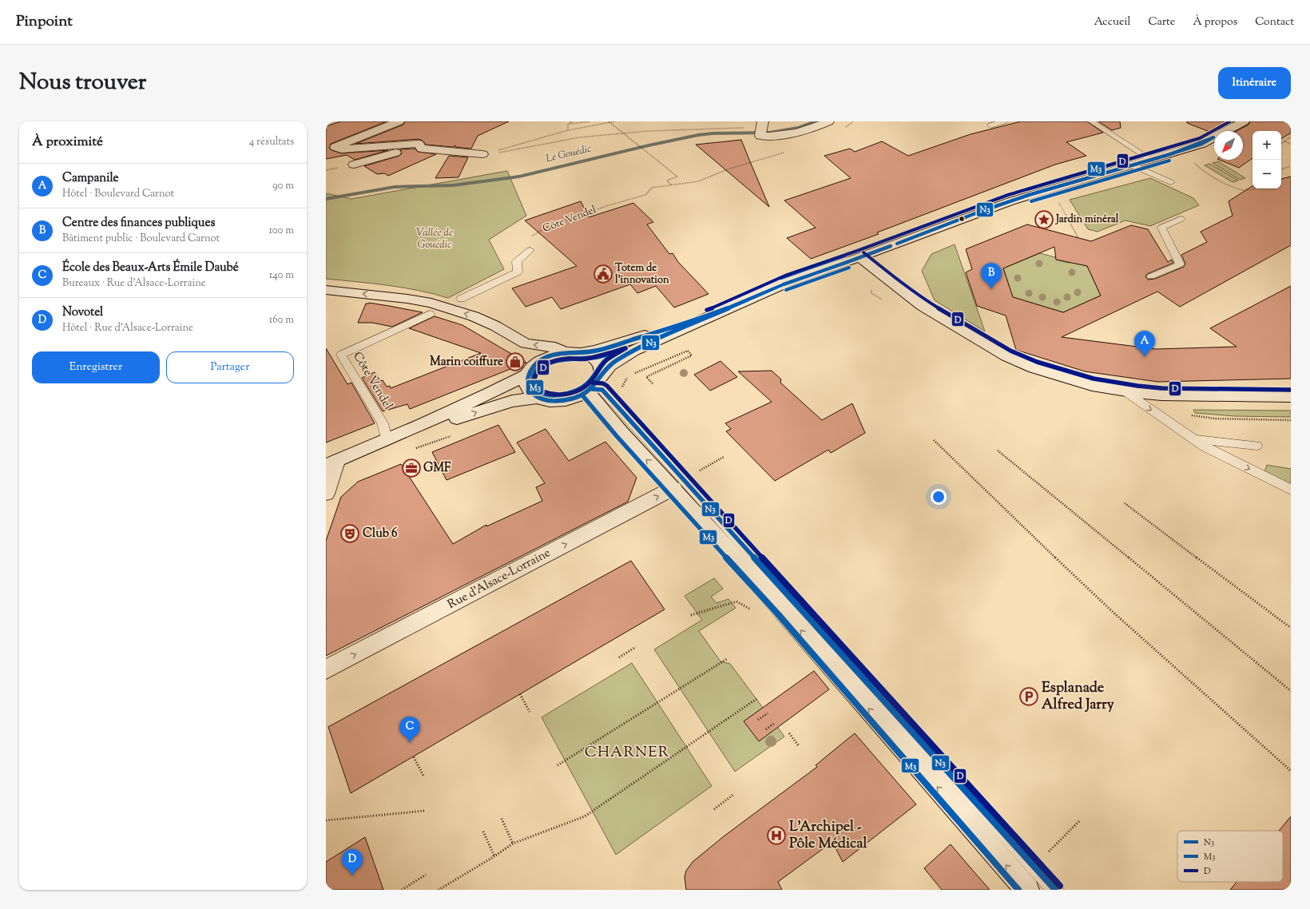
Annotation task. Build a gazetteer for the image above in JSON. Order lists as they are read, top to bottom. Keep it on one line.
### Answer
{"streets":{"main road":["Rue d'Alsace-Lorraine"],"lane":["Côte Vendel"]},"districts":["CHARNER"],"water":["Le Gouédic"],"parks":["Vallée de Gouédic"],"places":{"place":["Jardin minéral"],"public building":["Totem de l'innovation"],"shop":["Marin coiffure"],"office":["GMF"],"theatre":["Club 6"],"parking":["Esplanade Alfred Jarry"],"hospital":["L'Archipel - Pôle Médical"]},"lines":["transit line D","transit line N3","transit line M3"],"legend":["N3","M3","D"],"north":"bottom left","page":{"header":"Pinpoint","nav":["Accueil","Carte","À propos","Contact"],"title":"Nous trouver","buttons":["Itinéraire",["Enregistrer","Partager"]],"heading":["À proximité","4 résultats"],"map_buttons":["+","−"],"list":[{"mark":"A","name":"Campanile","note":"Hôtel · Boulevard Carnot","value":"90 m"},{"mark":"B","name":"Centre des finances publiques","note":"Bâtiment public · Boulevard Carnot","value":"100 m"},{"mark":"C","name":"École des Beaux-Arts Émile Daubé","note":"Bureaux · Rue d'Alsace-Lorraine","value":"140 m"},{"mark":"D","name":"Novotel","note":"Hôtel · Rue d'Alsace-Lorraine","value":"160 m"}],"pins":["B","A","C","D"]}}
